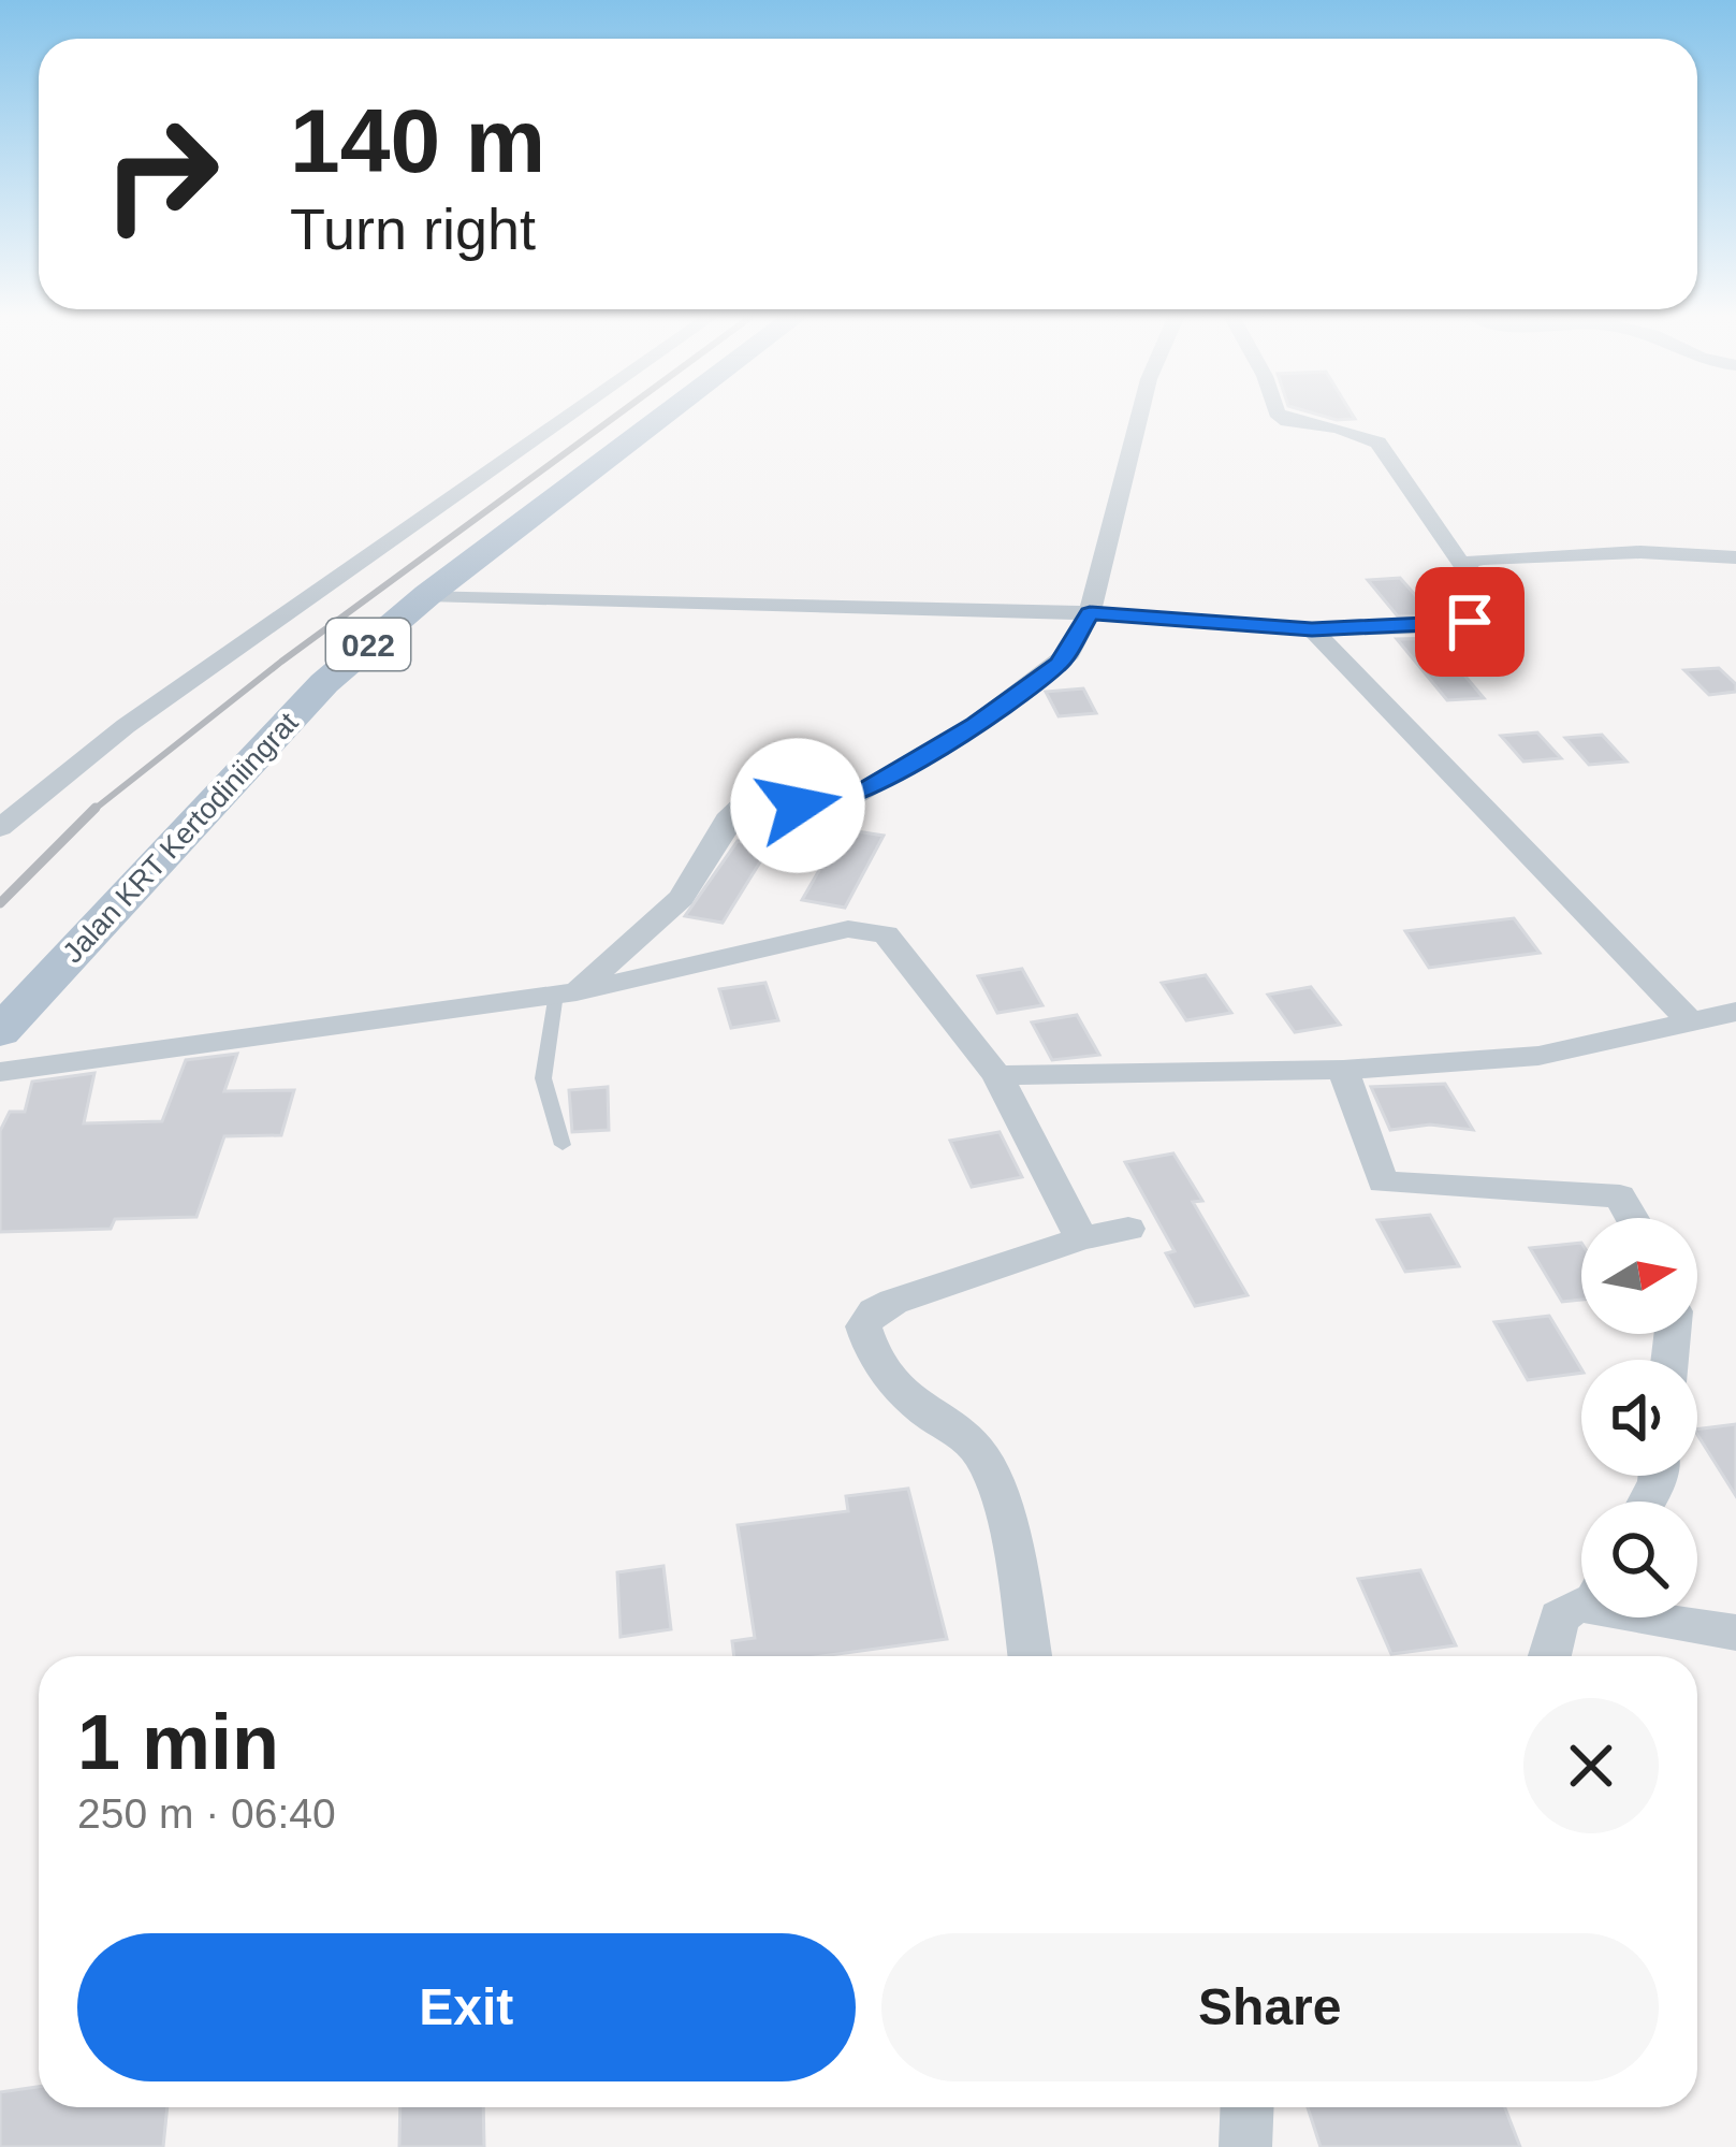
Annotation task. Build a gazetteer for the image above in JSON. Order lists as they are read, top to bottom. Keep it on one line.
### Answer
{"streets":{"main road":["022","Jalan KRT Kertodiniingrat"]},"north":"right","page":{"turn":["140 m","Turn right"],"heading":["1 min","250 m · 06:40"],"buttons":["Exit","Share"]}}
